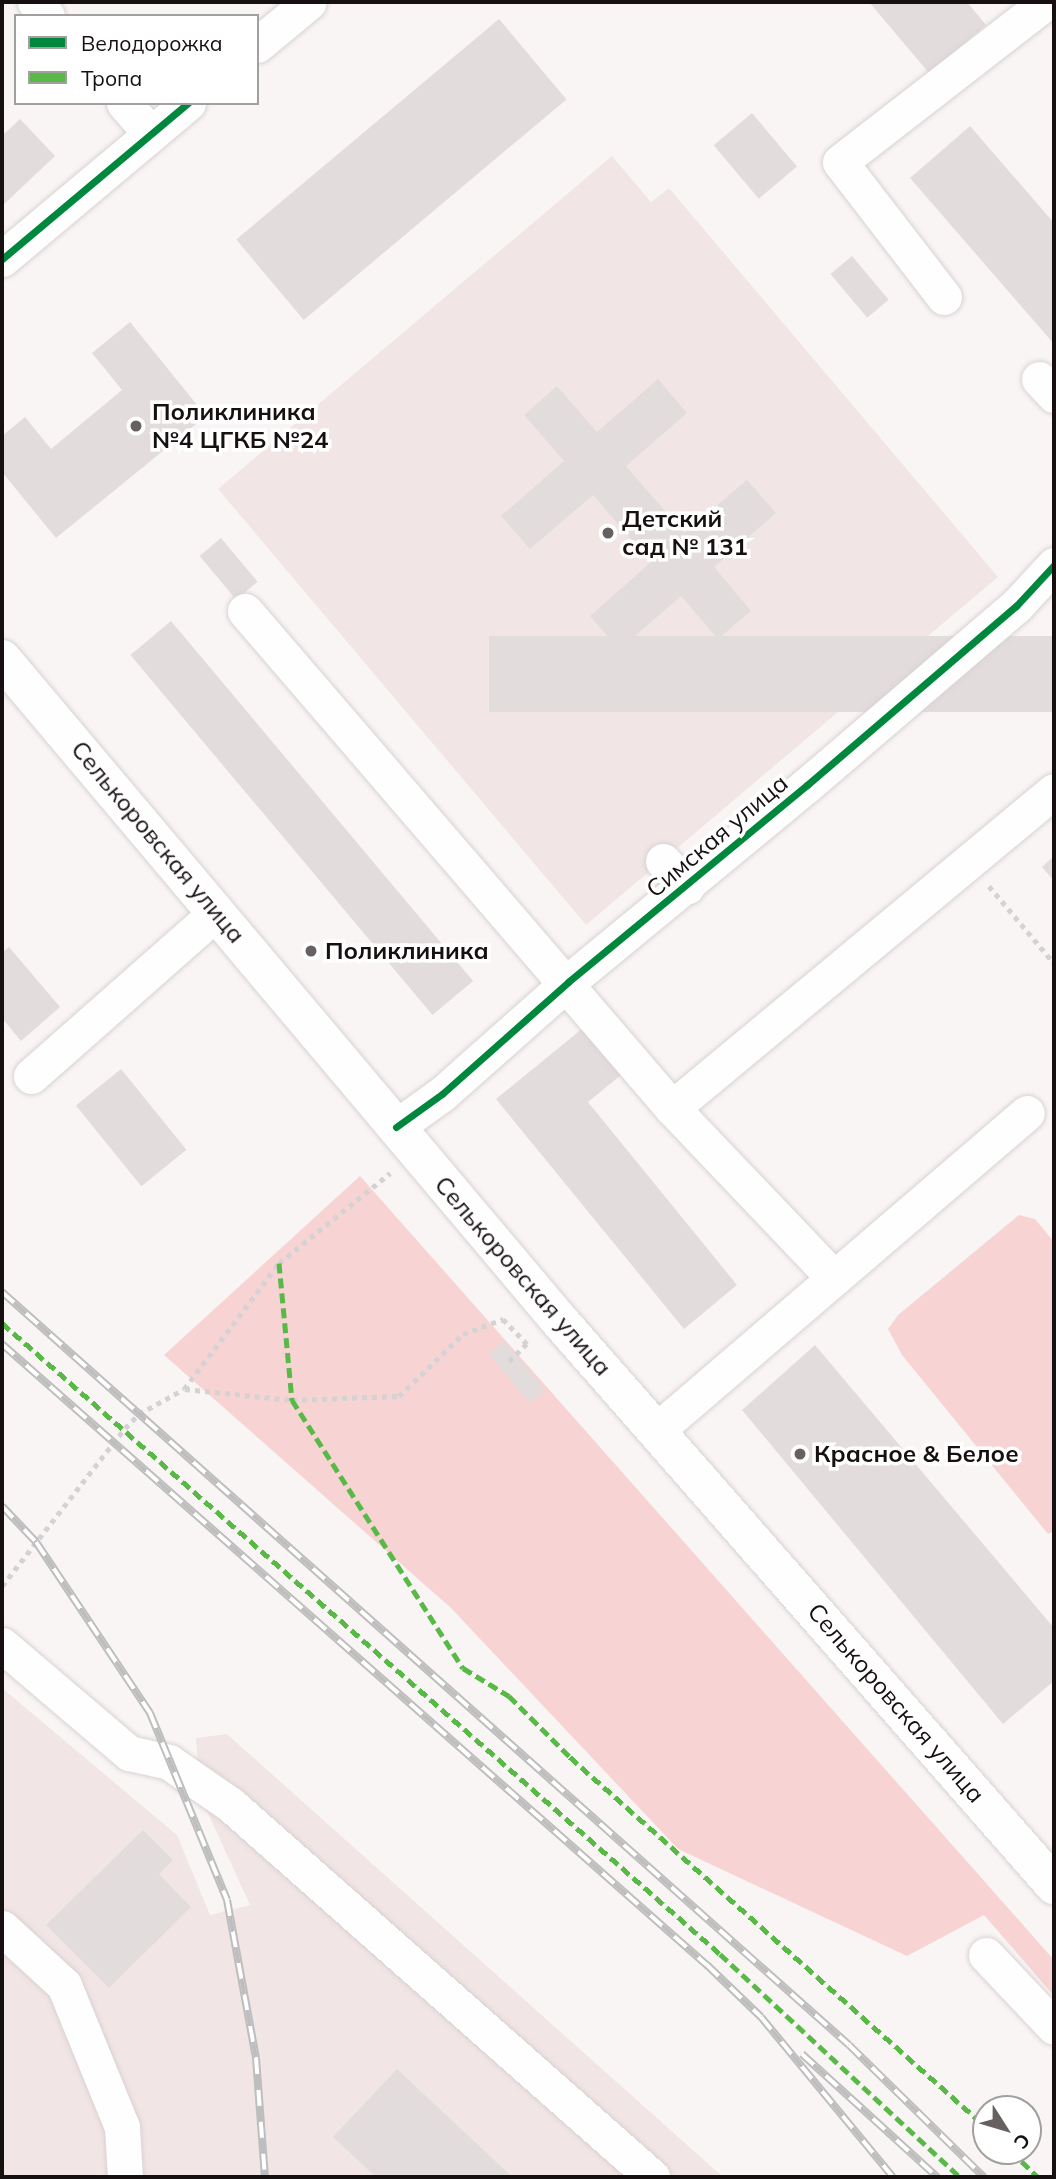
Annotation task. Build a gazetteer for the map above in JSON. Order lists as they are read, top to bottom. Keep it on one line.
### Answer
{"streets":{"main road":["Селькоровская улица"],"street":["Симская улица"]},"crossings":[["Симская улица","Селькоровская улица"]],"places":["Поликлиника №4 ЦГКБ №24","Детский сад № 131","Поликлиника","Красное & Белое"],"legend":["Велодорожка","Тропа"],"north":"bottom right"}
